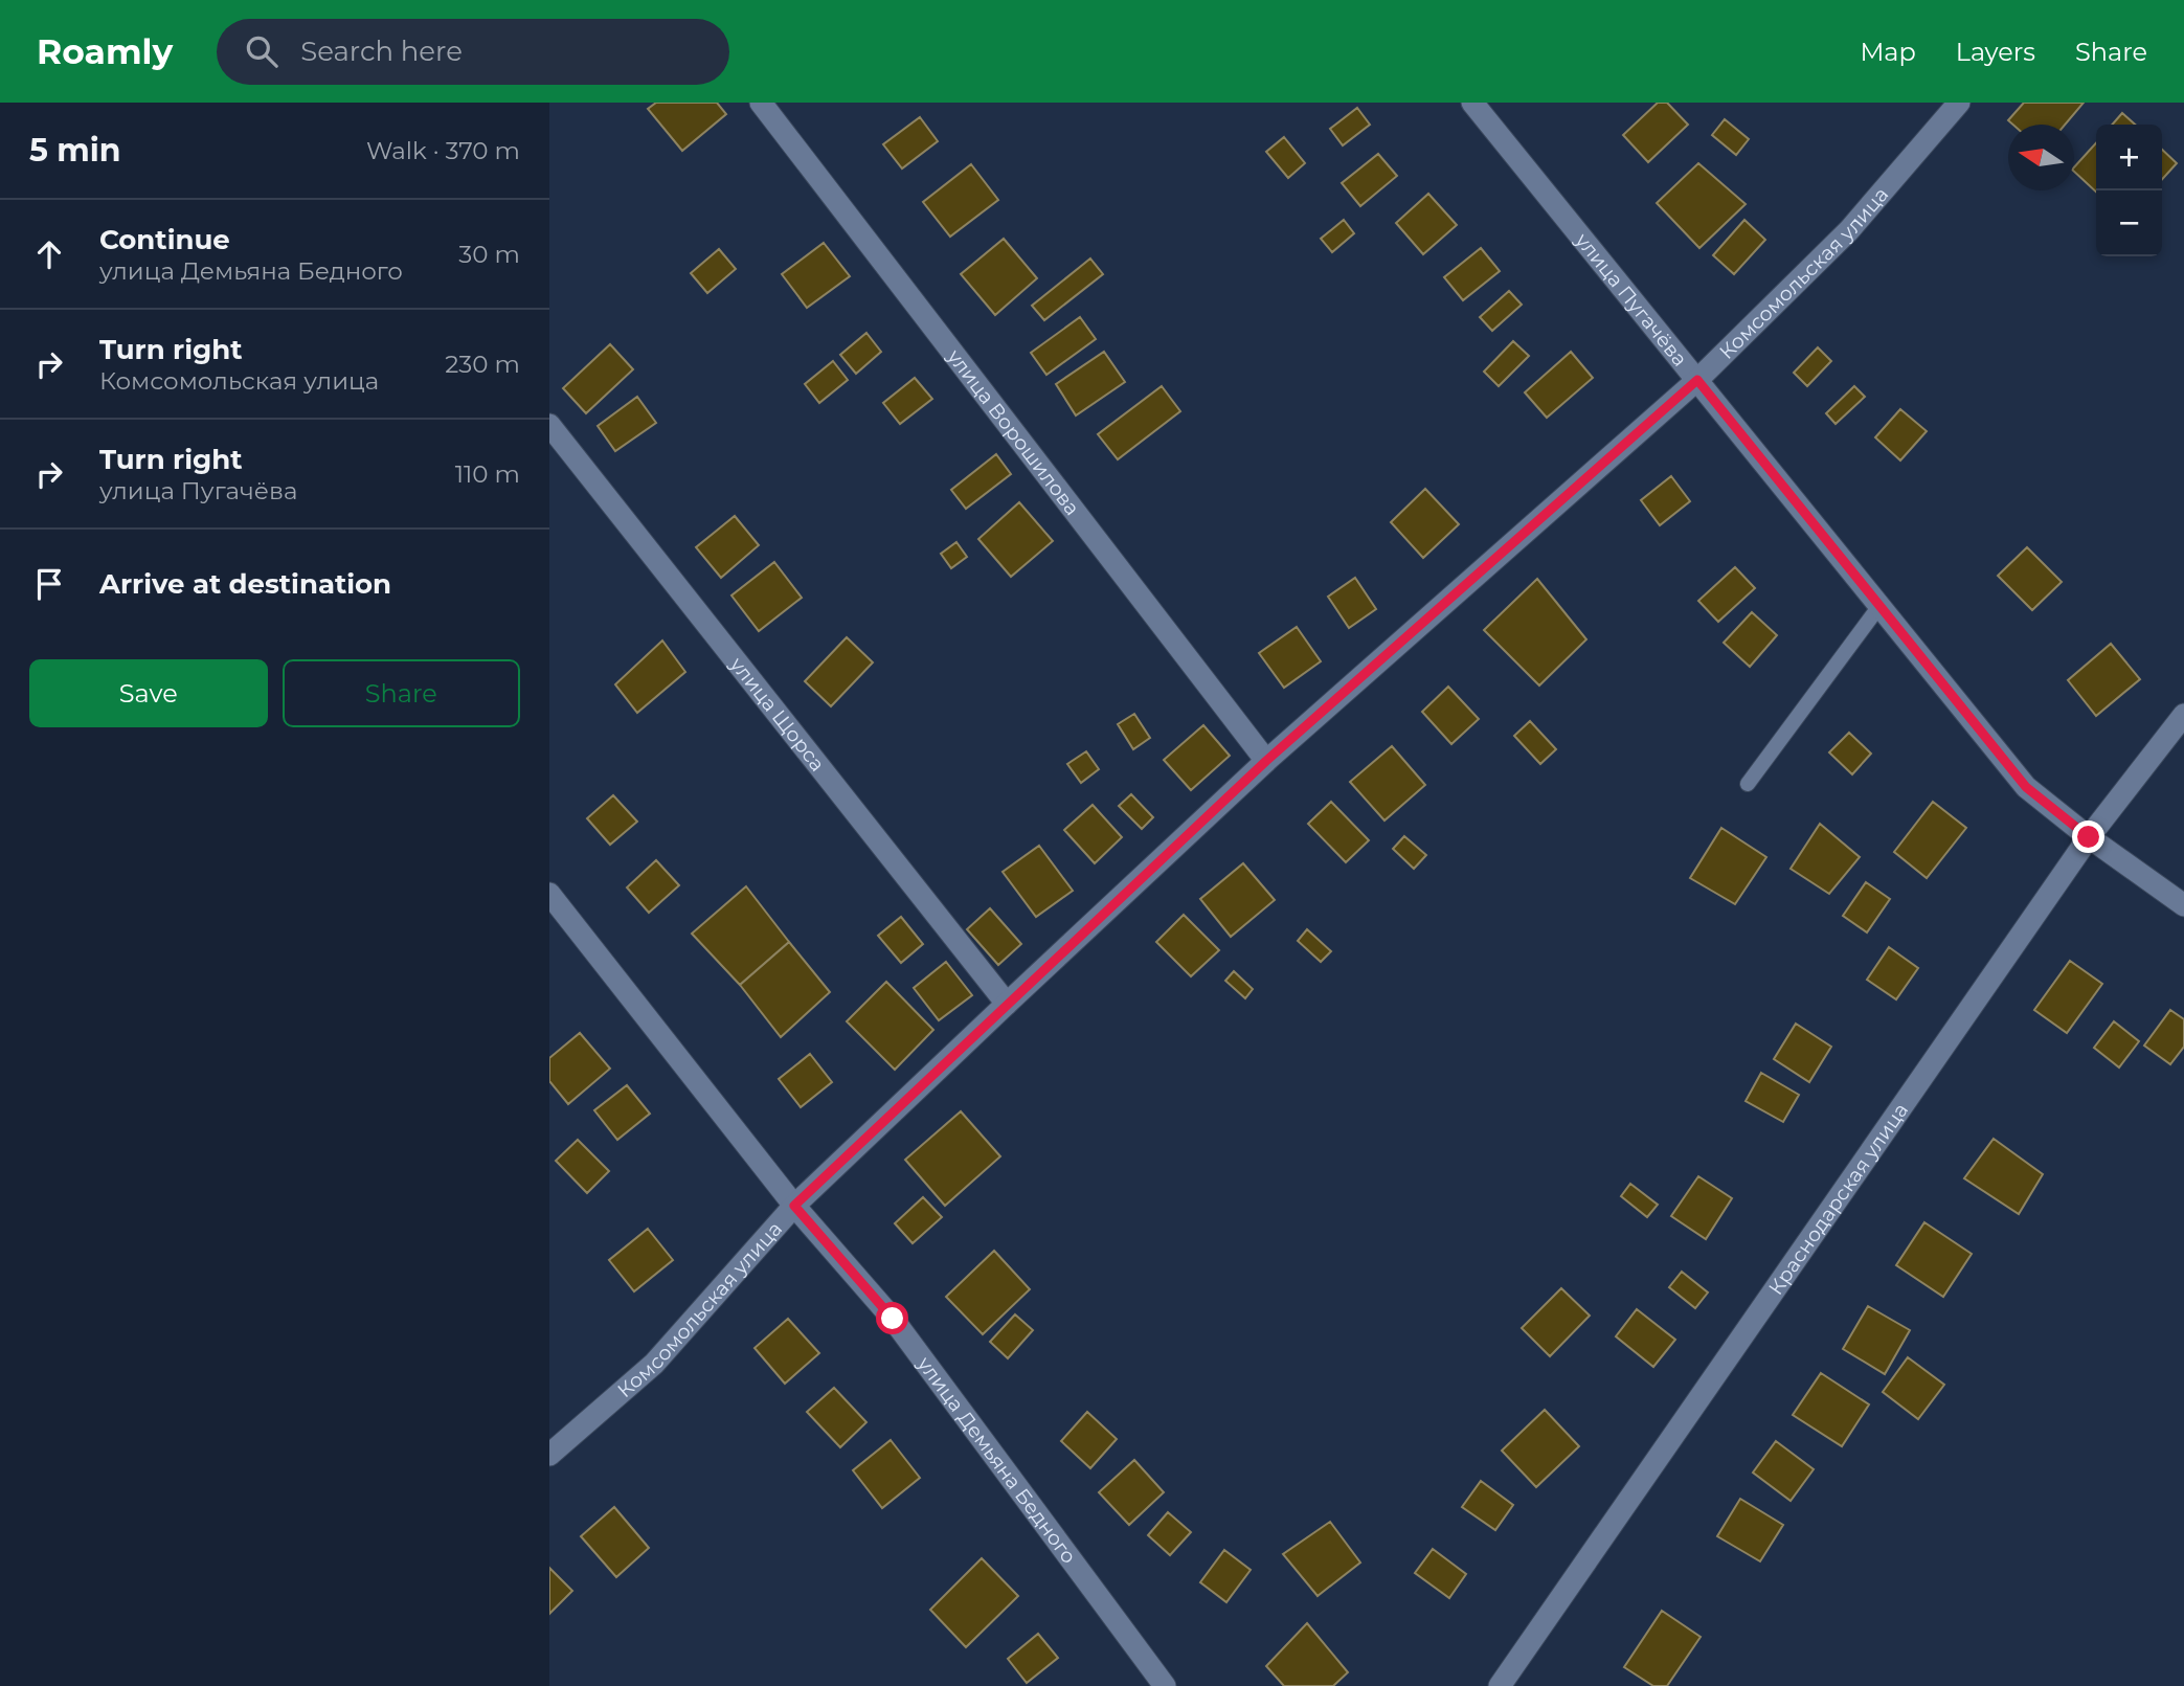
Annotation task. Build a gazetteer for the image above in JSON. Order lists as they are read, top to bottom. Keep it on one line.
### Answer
{"streets":{"street":["Комсомольская улица","улица Пугачёва","улица Ворошилова","улица Щорса","Краснодарская улица","улица Демьяна Бедного"]},"crossings":[["Комсомольская улица","улица Пугачёва"],["Комсомольская улица","улица Ворошилова"],["Комсомольская улица","улица Щорса"],["Комсомольская улица","улица Демьяна Бедного"],["улица Пугачёва","Краснодарская улица"]],"north":"left","page":{"header":"Roamly","search":"Search here","nav":["Map","Layers","Share"],"heading":["5 min","Walk · 370 m"],"map_buttons":["+","−"],"list":[["Continue","улица Демьяна Бедного","30 m"],["Turn right","Комсомольская улица","230 m"],["Turn right","улица Пугачёва","110 m"],"Arrive at destination"],"buttons":["Save","Share"]}}
